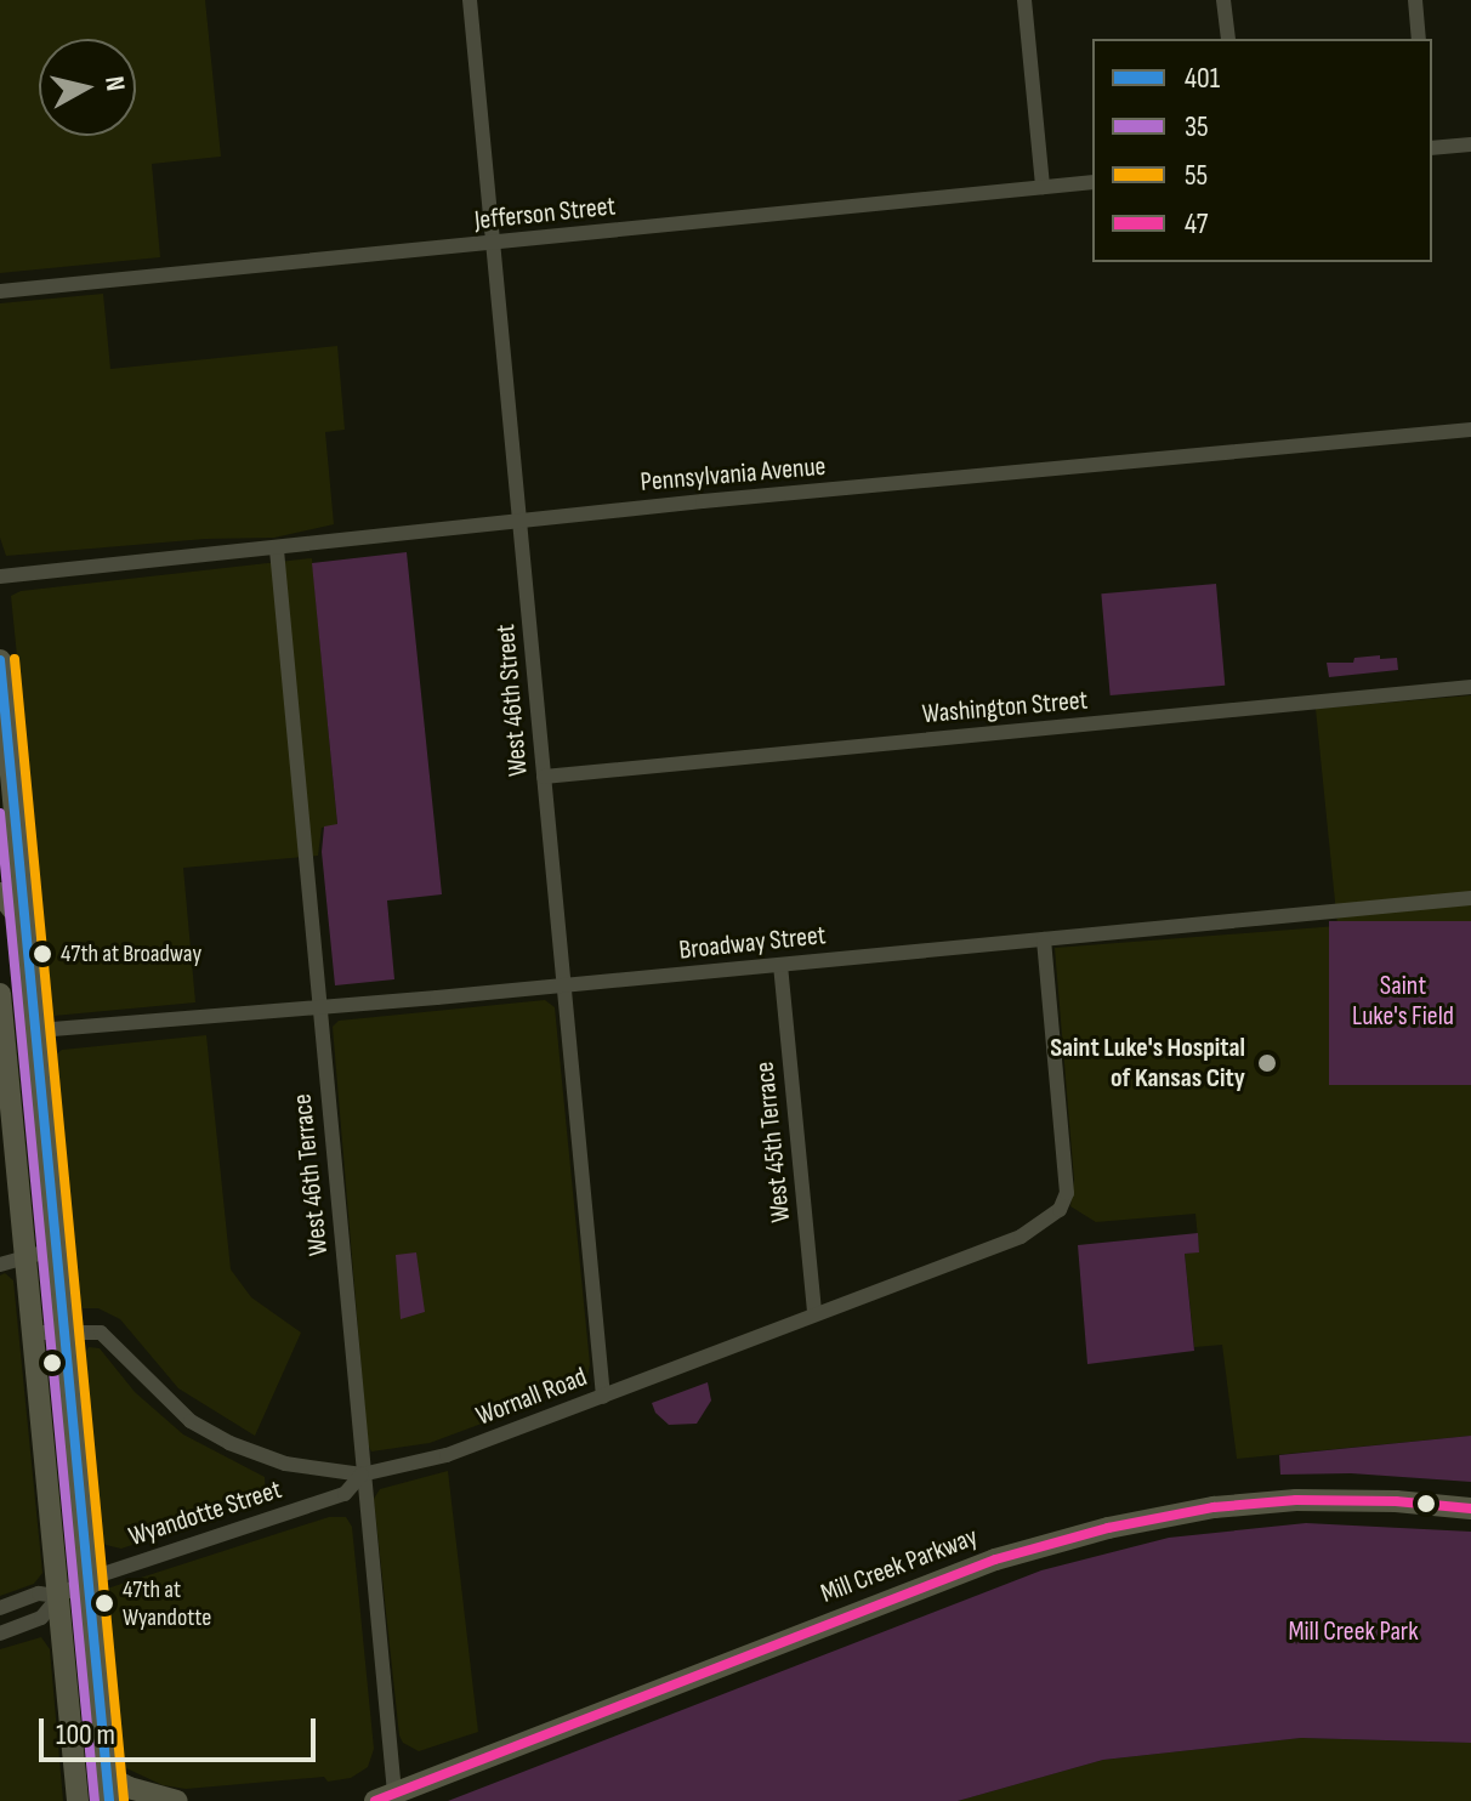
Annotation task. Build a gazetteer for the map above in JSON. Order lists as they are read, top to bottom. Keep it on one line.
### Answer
{"streets":{"main road":["Mill Creek Parkway"],"street":["Jefferson Street","Pennsylvania Avenue","West 46th Street","Washington Street","Broadway Street","West 45th Terrace","West 46th Terrace","Wornall Road","Wyandotte Street"]},"crossings":[["Jefferson Street","West 46th Street"],["Pennsylvania Avenue","West 46th Street"],["Pennsylvania Avenue","West 46th Terrace"],["West 46th Street","Washington Street"],["West 46th Street","Broadway Street"],["West 46th Street","Wornall Road"],["Broadway Street","West 45th Terrace"],["Broadway Street","West 46th Terrace"],["Broadway Street","Wornall Road"],["West 45th Terrace","Wornall Road"],["West 46th Terrace","Wornall Road"],["West 46th Terrace","Wyandotte Street"],["West 46th Terrace","Mill Creek Parkway"],["Wornall Road","Wyandotte Street"]],"parks":["Saint Luke's Field","Mill Creek Park"],"places":["47th at Broadway","Saint Luke's Hospital of Kansas City","47th at Wyandotte"],"lines":["transit line 55","transit line 401","transit line 35","transit line 47"],"legend":["401","35","55","47"],"scale_bar":"100 m","north":"right"}
